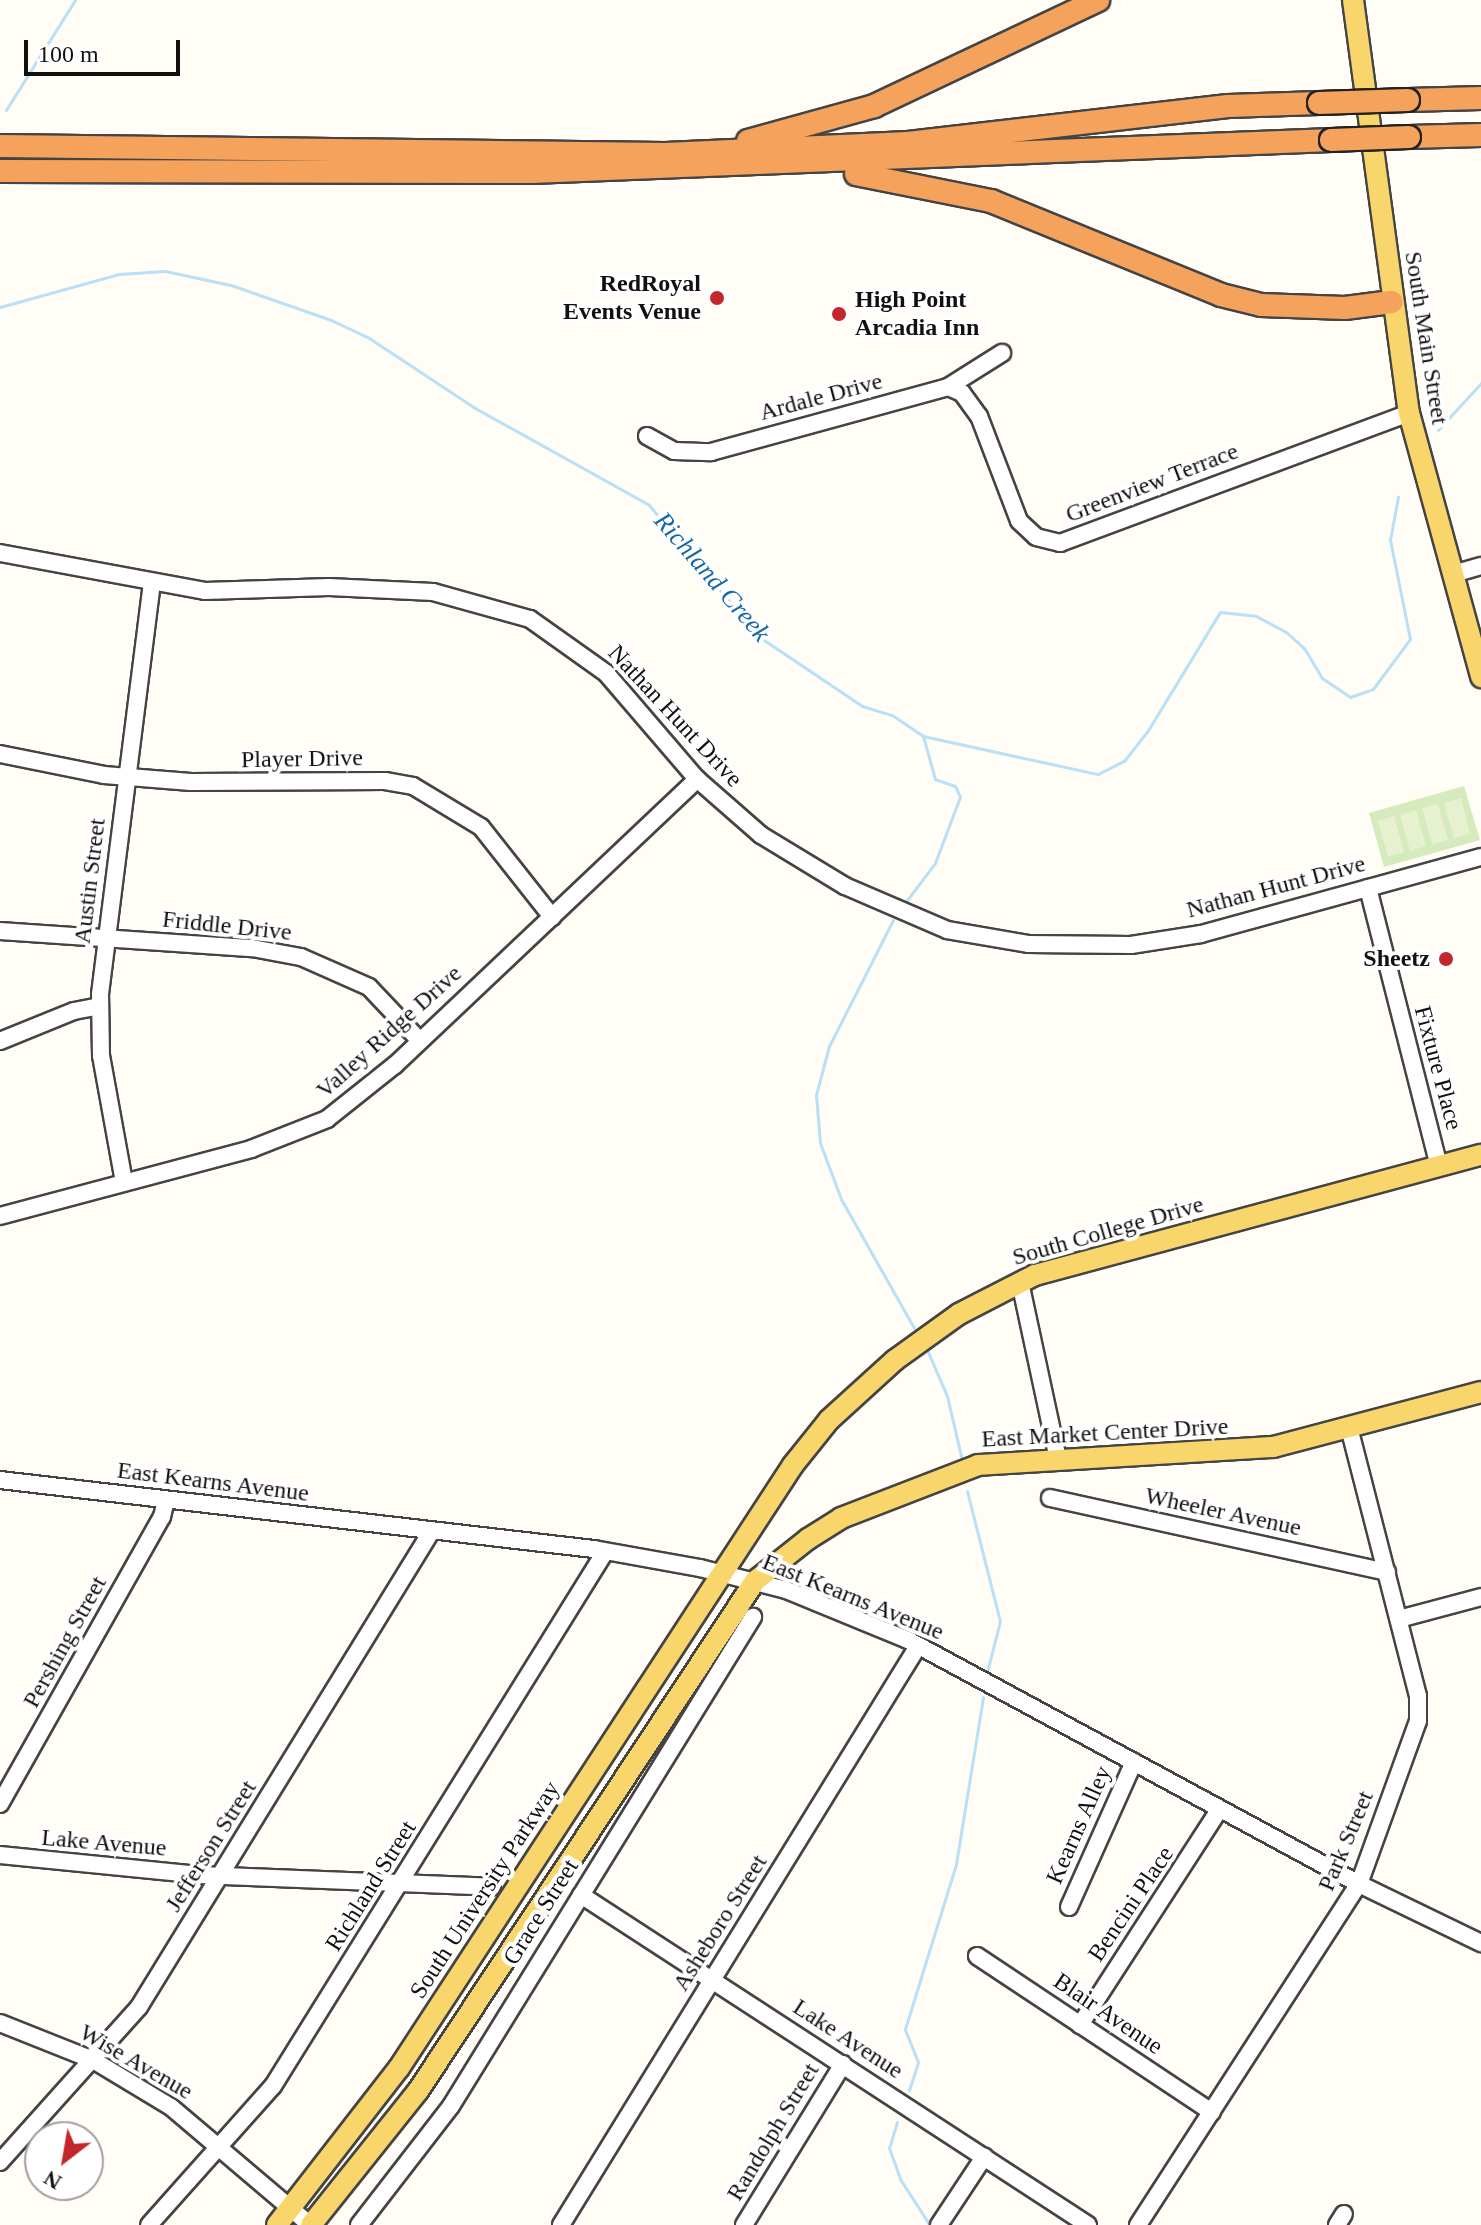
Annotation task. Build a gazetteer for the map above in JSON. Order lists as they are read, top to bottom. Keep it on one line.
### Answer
{"streets":{"main road":["South Main Street","South College Drive","East Market Center Drive","South University Parkway"],"street":["Ardale Drive","Greenview Terrace","Nathan Hunt Drive","Player Drive","Austin Street","Friddle Drive","Valley Ridge Drive","Fixture Place","East Kearns Avenue","Wheeler Avenue","Pershing Street","Kearns Alley","Park Street","Lake Avenue","Jefferson Street","Richland Street","Bencini Place","Grace Street","Asheboro Street","Blair Avenue","Wise Avenue","Randolph Street"]},"crossings":[["South Main Street","Greenview Terrace"],["Ardale Drive","Greenview Terrace"],["Nathan Hunt Drive","Austin Street"],["Nathan Hunt Drive","Valley Ridge Drive"],["Nathan Hunt Drive","Fixture Place"],["Player Drive","Austin Street"],["Player Drive","Valley Ridge Drive"],["Austin Street","Friddle Drive"],["Austin Street","Valley Ridge Drive"],["Friddle Drive","Valley Ridge Drive"],["Fixture Place","South College Drive"],["South College Drive","East Kearns Avenue"],["South College Drive","South University Parkway"],["East Market Center Drive","East Kearns Avenue"],["East Market Center Drive","Park Street"],["East Kearns Avenue","Pershing Street"],["East Kearns Avenue","Kearns Alley"],["East Kearns Avenue","Park Street"],["East Kearns Avenue","Jefferson Street"],["East Kearns Avenue","Richland Street"],["East Kearns Avenue","South University Parkway"],["East Kearns Avenue","Bencini Place"],["East Kearns Avenue","Asheboro Street"],["Wheeler Avenue","Park Street"],["Park Street","Blair Avenue"],["Lake Avenue","Jefferson Street"],["Lake Avenue","Richland Street"],["Lake Avenue","Grace Street"],["Lake Avenue","Asheboro Street"],["Lake Avenue","Randolph Street"],["Jefferson Street","Wise Avenue"],["Richland Street","Wise Avenue"],["South University Parkway","Wise Avenue"],["Bencini Place","Blair Avenue"]],"water":["Richland Creek"],"places":["RedRoyal Events Venue","High Point Arcadia Inn","Sheetz"],"scale_bar":"100 m","north":"bottom left"}
